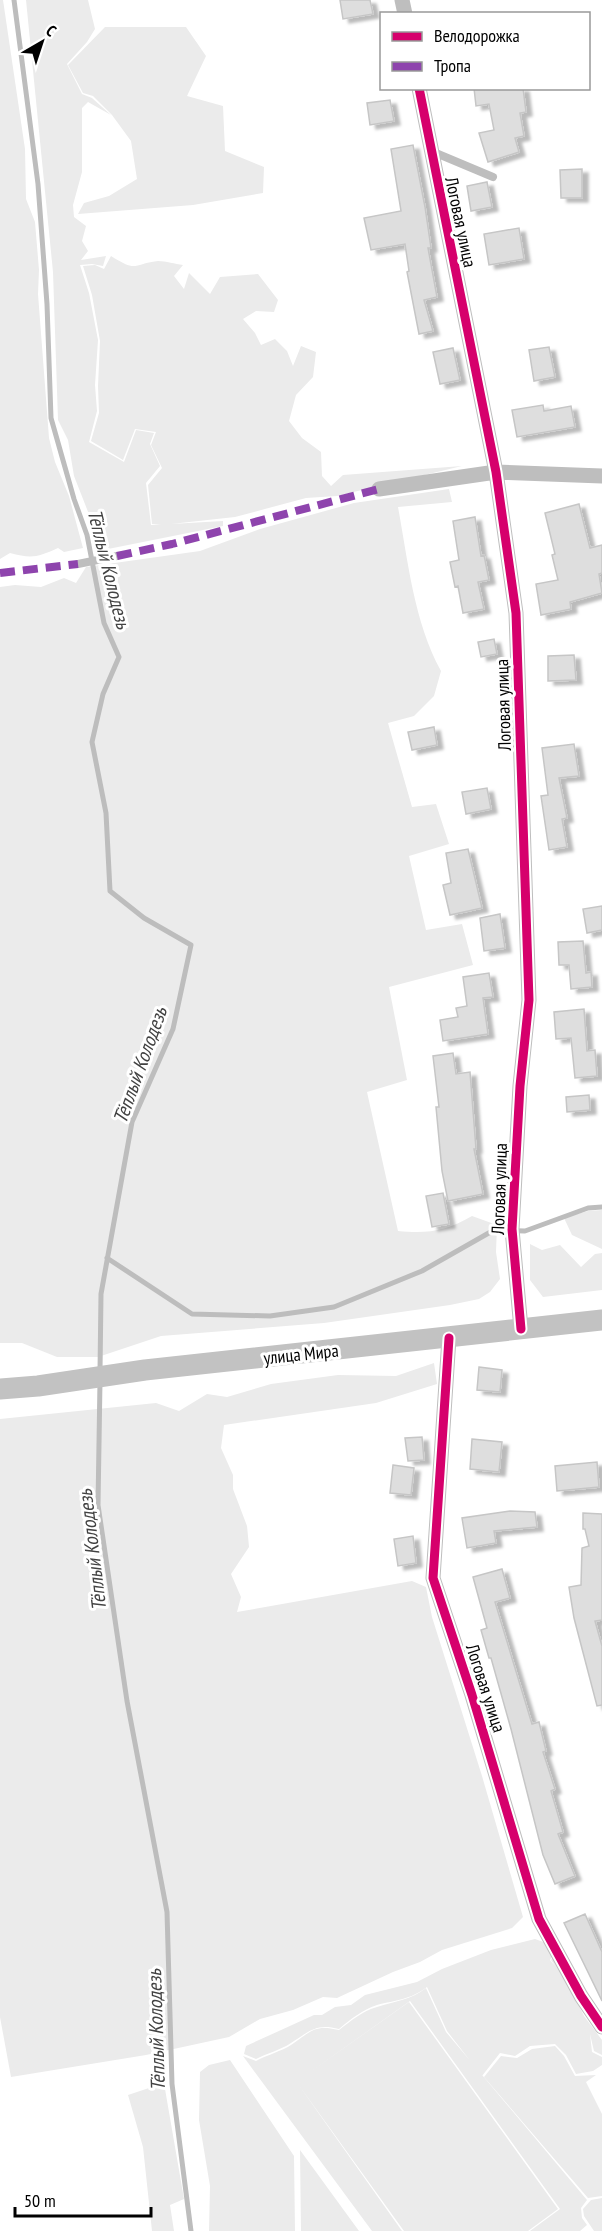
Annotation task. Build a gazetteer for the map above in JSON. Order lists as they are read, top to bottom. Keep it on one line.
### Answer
{"streets":{"street":["Логовая улица","улица Мира"]},"crossings":[["Логовая улица","улица Мира"]],"water":["Тёплый Колодезь"],"legend":["Велодорожка","Тропа"],"scale_bar":"50 m","north":"top right"}
